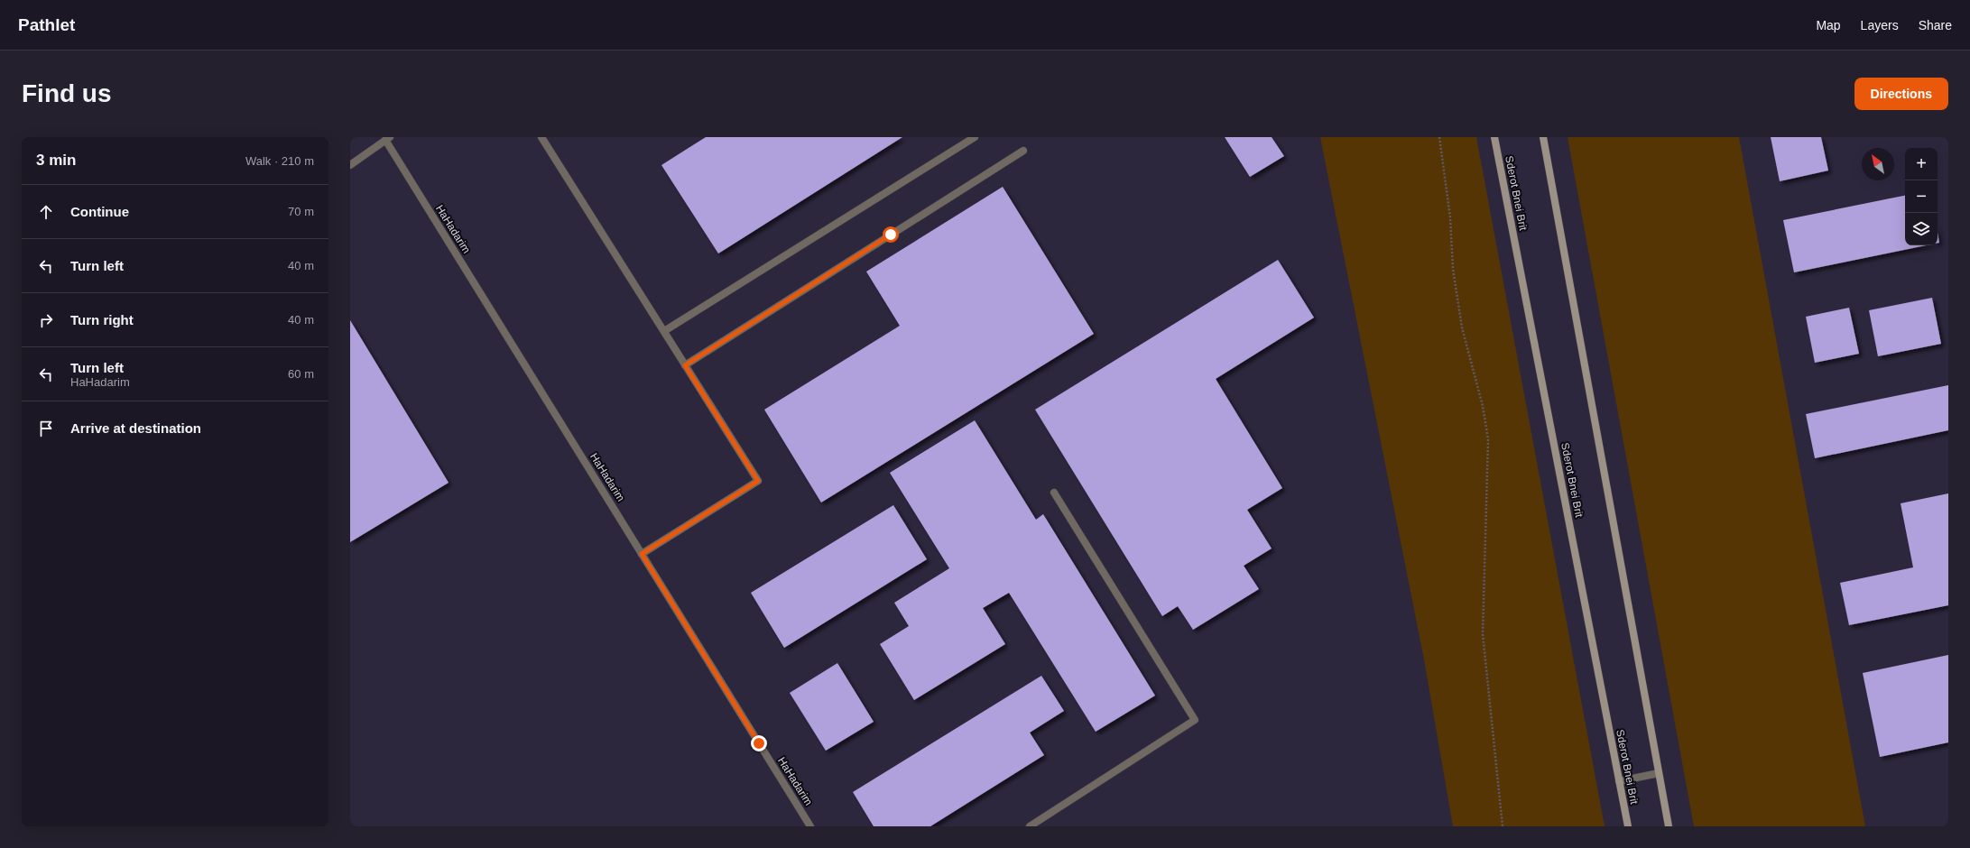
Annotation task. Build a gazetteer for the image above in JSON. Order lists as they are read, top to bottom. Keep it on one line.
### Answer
{"streets":{"main road":["Sderot Bnei Brit"],"street":["HaHadarim"]},"north":"top left","page":{"header":"Pathlet","nav":["Map","Layers","Share"],"buttons":"Directions","title":"Find us","heading":["3 min","Walk · 210 m"],"map_buttons":["+","−"],"list":[["Continue","70 m"],["Turn left","40 m"],["Turn right","40 m"],["Turn left","HaHadarim","60 m"],"Arrive at destination"]}}
